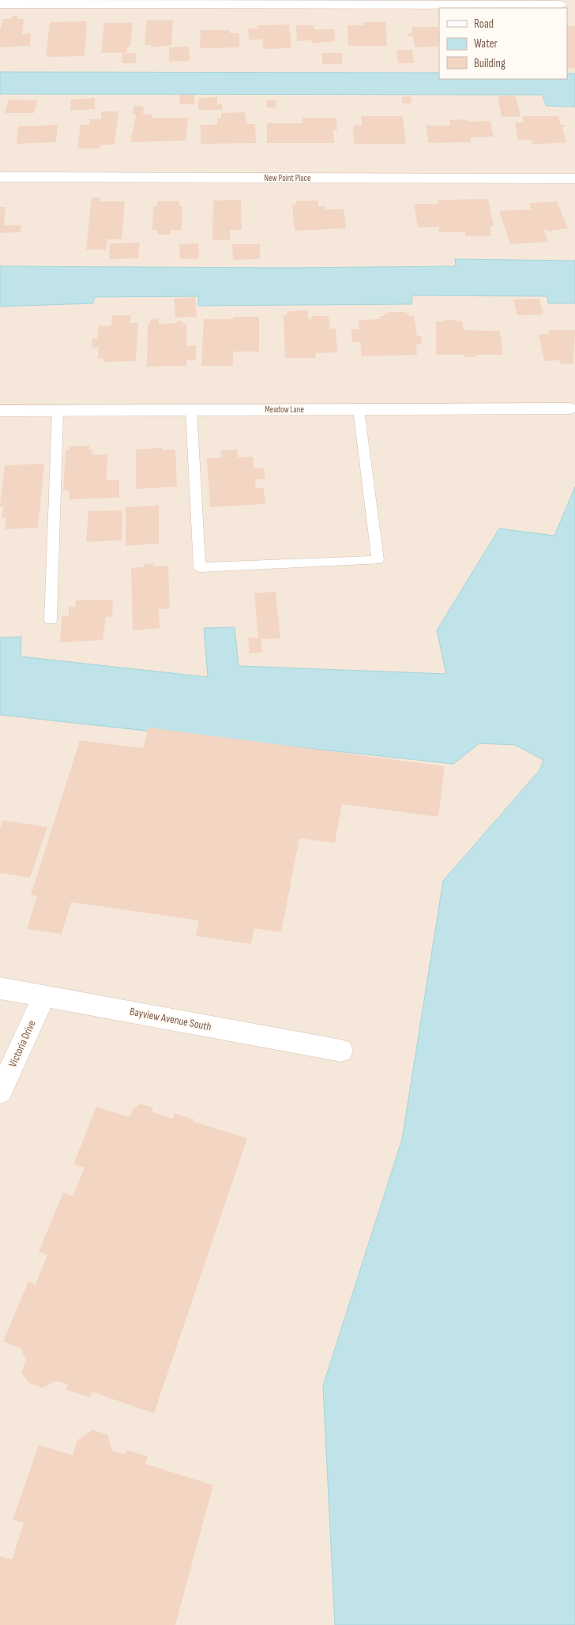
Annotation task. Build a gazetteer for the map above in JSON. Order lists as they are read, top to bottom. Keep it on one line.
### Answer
{"streets":{"street":["New Point Place","Meadow Lane","Bayview Avenue South","Victoria Drive"]},"crossings":[["Bayview Avenue South","Victoria Drive"]],"legend":["Road","Water","Building"]}
